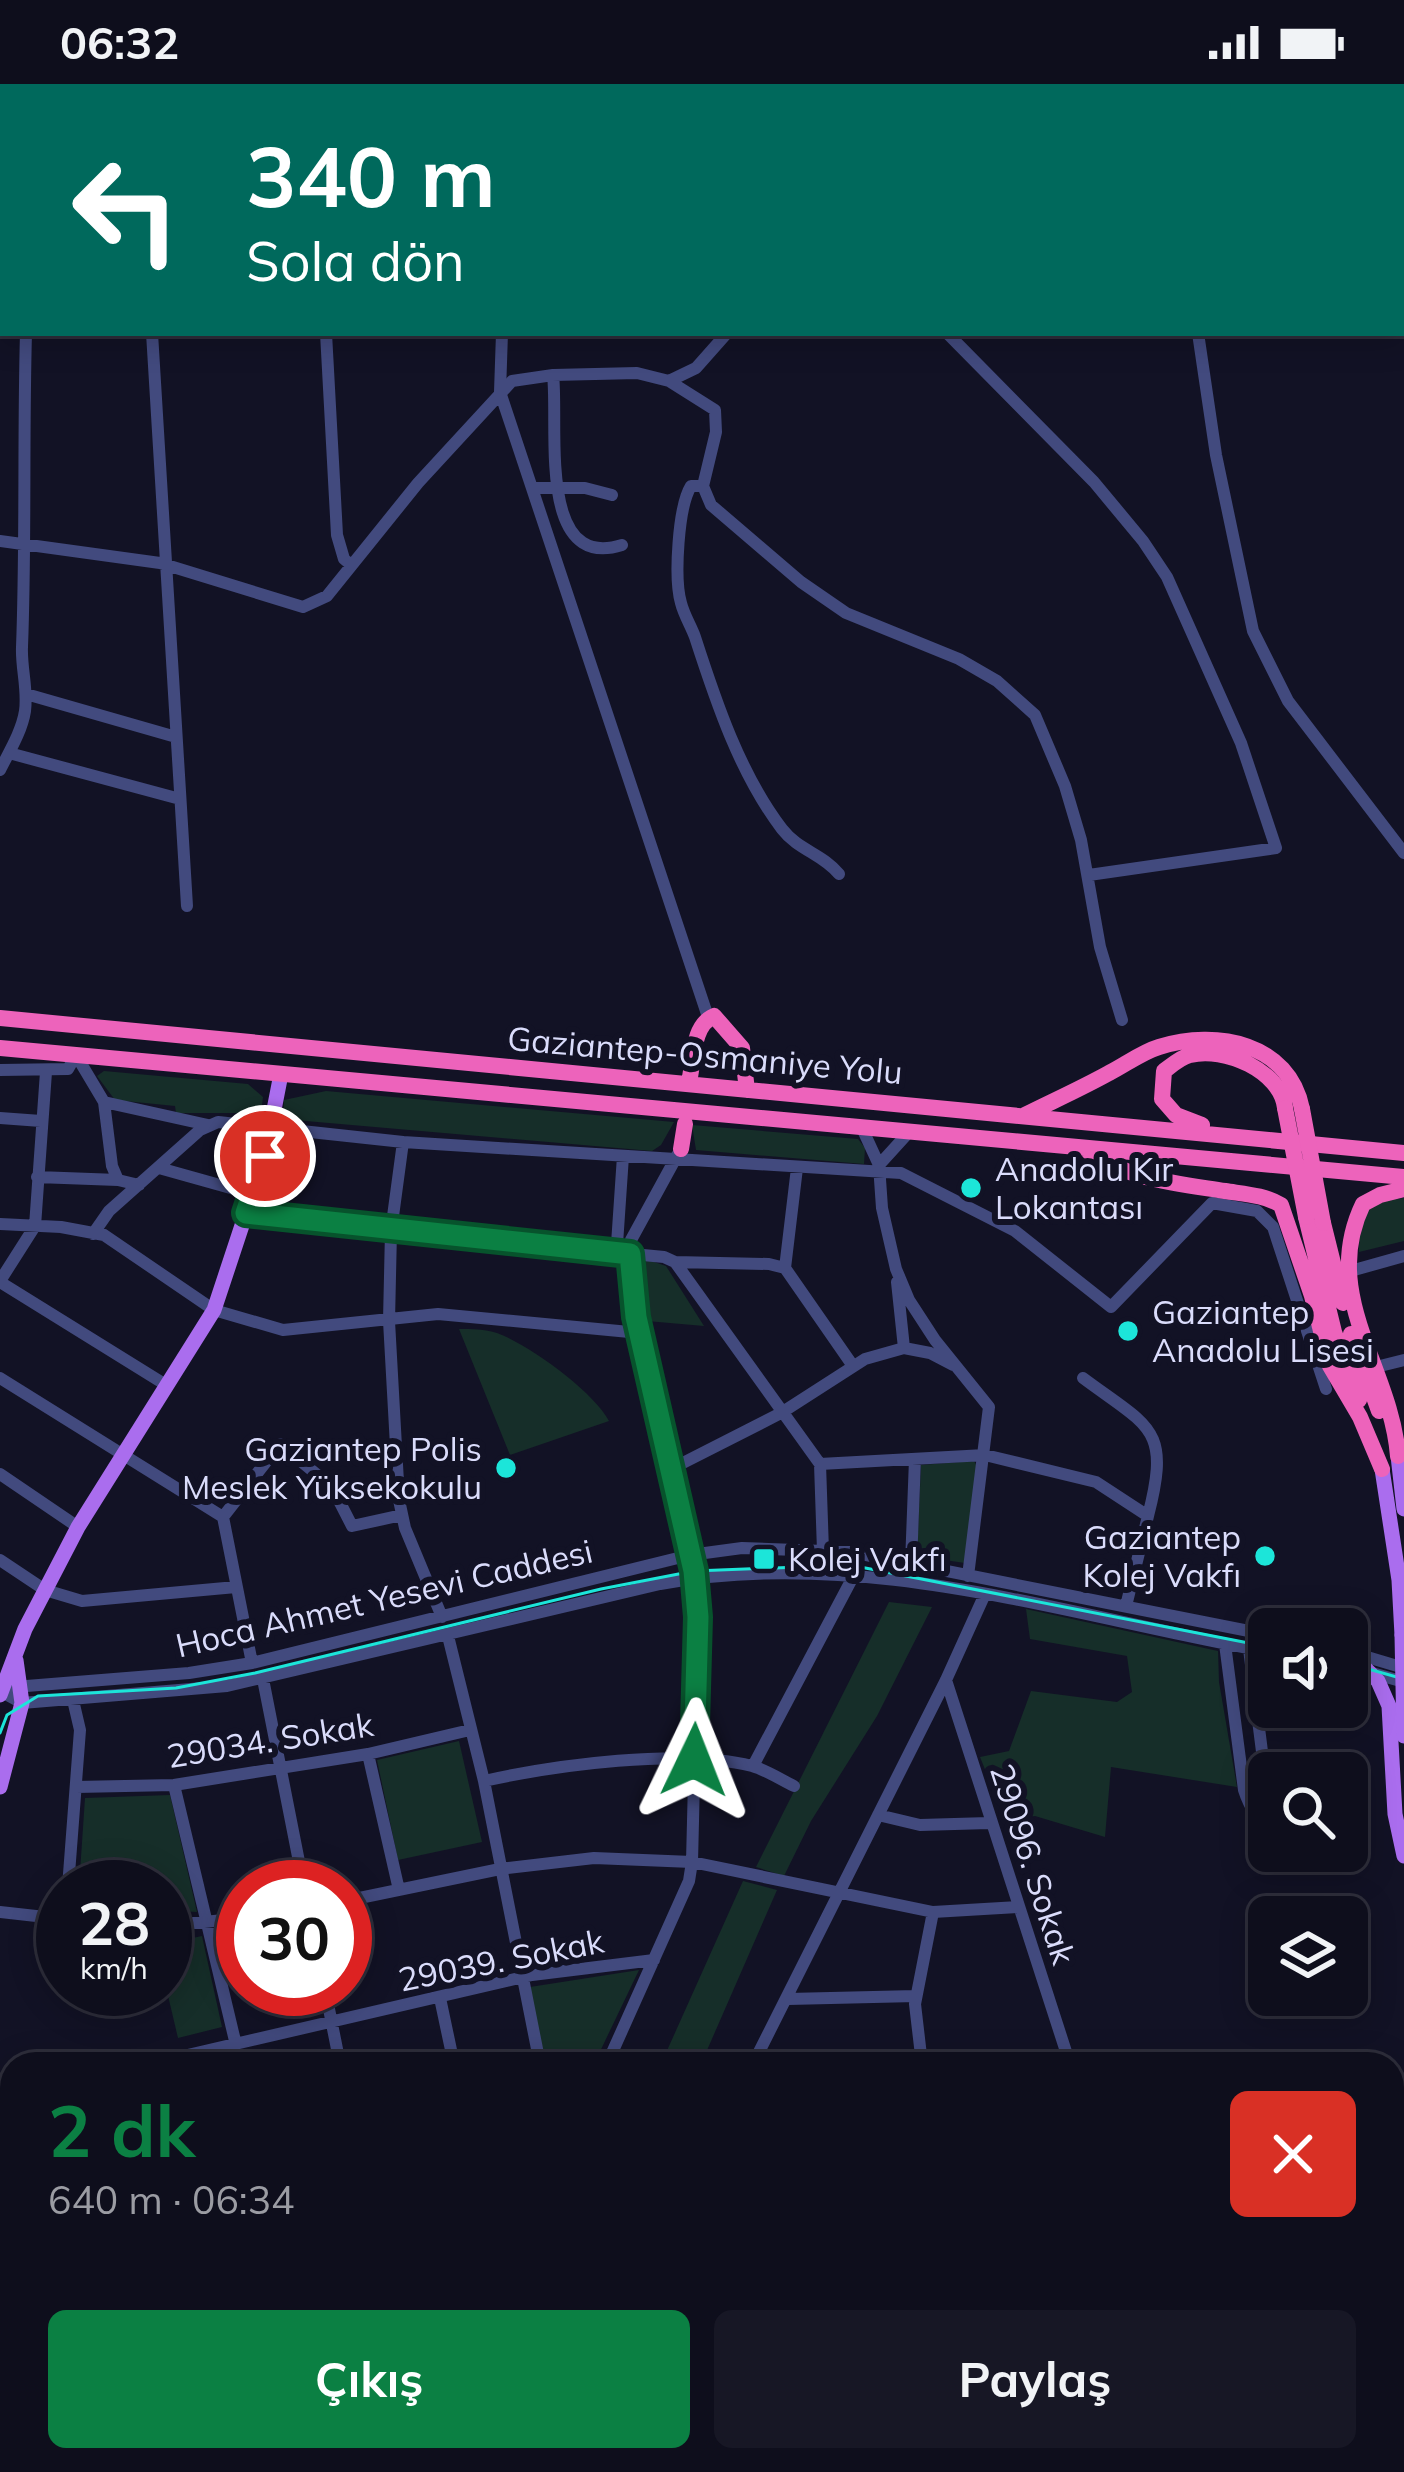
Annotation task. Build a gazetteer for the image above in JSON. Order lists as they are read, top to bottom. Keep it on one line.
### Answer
{"streets":{"highway":["Gaziantep-Osmaniye Yolu"],"street":["Hoca Ahmet Yesevi Caddesi","29034. Sokak","29096. Sokak","29039. Sokak"]},"places":{"other":["Anadolu Kır Lokantası","Gaziantep Anadolu Lisesi","Gaziantep Polis Meslek Yüksekokulu","Gaziantep Kolej Vakfı"],"transit":["Kolej Vakfı"]},"page":{"status":"06:32","turn":["340 m","Sola dön"],"speed":"28 km/h","limit":"30","heading":["2 dk","640 m · 06:34"],"buttons":["Çıkış","Paylaş"]}}
